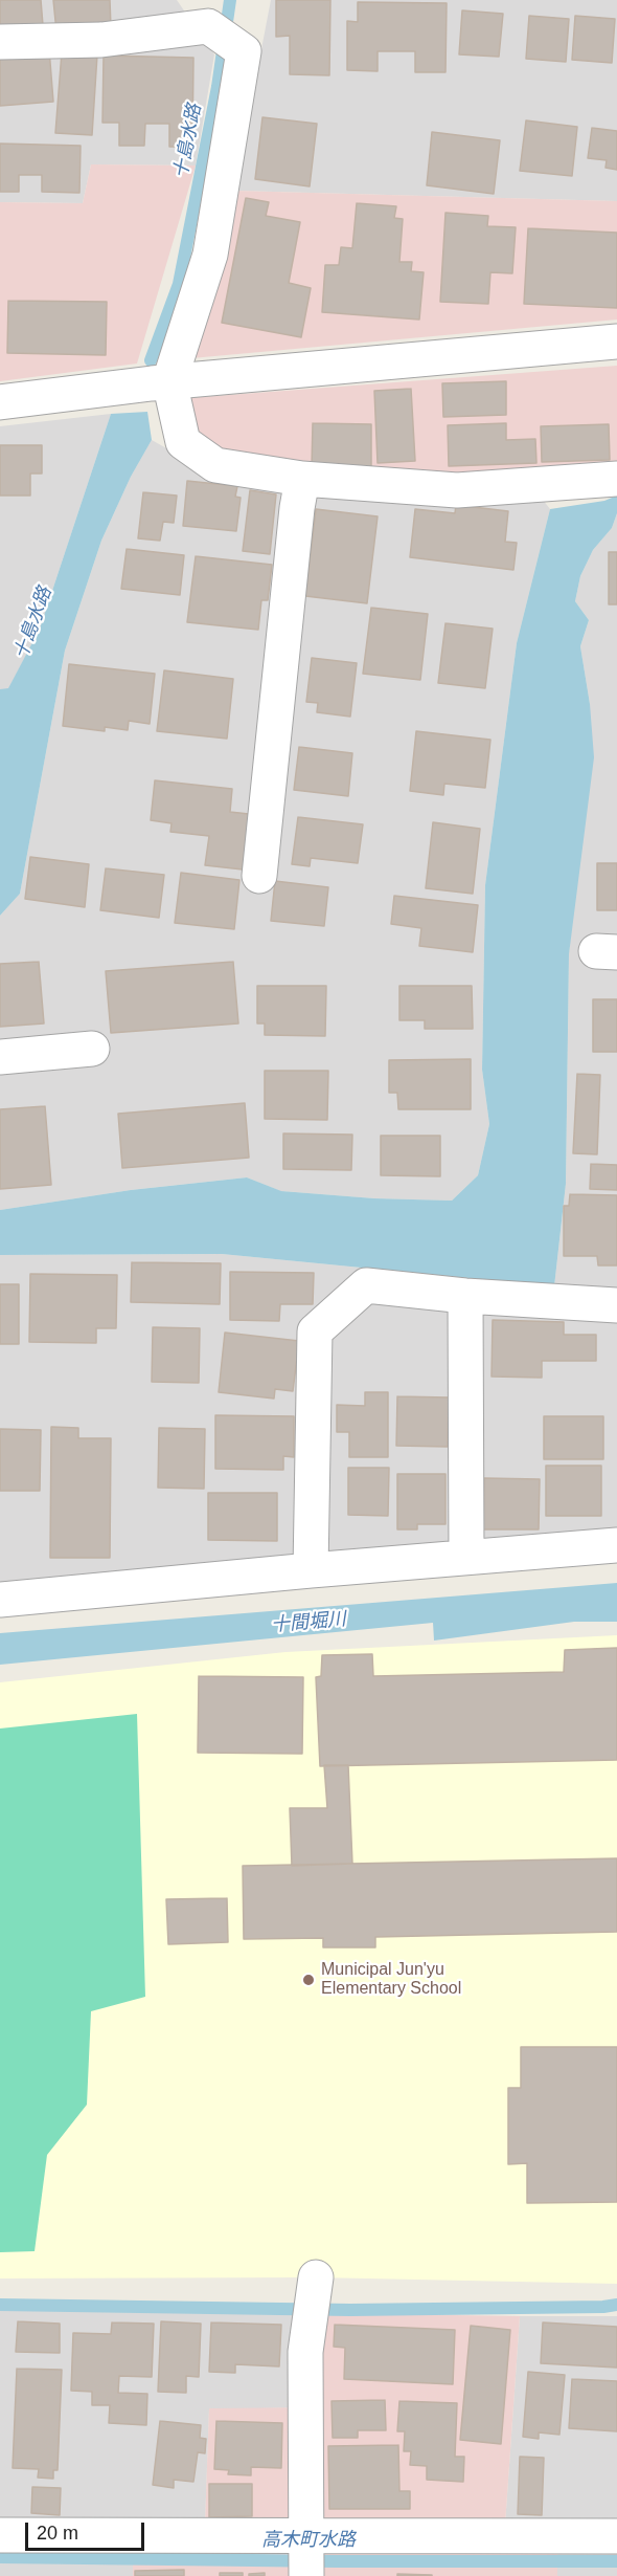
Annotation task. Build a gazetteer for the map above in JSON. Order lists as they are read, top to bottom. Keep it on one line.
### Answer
{"water":["十島水路","十間堀川","高木町水路"],"places":["Municipal Jun'yu Elementary School"],"scale_bar":"20 m"}
